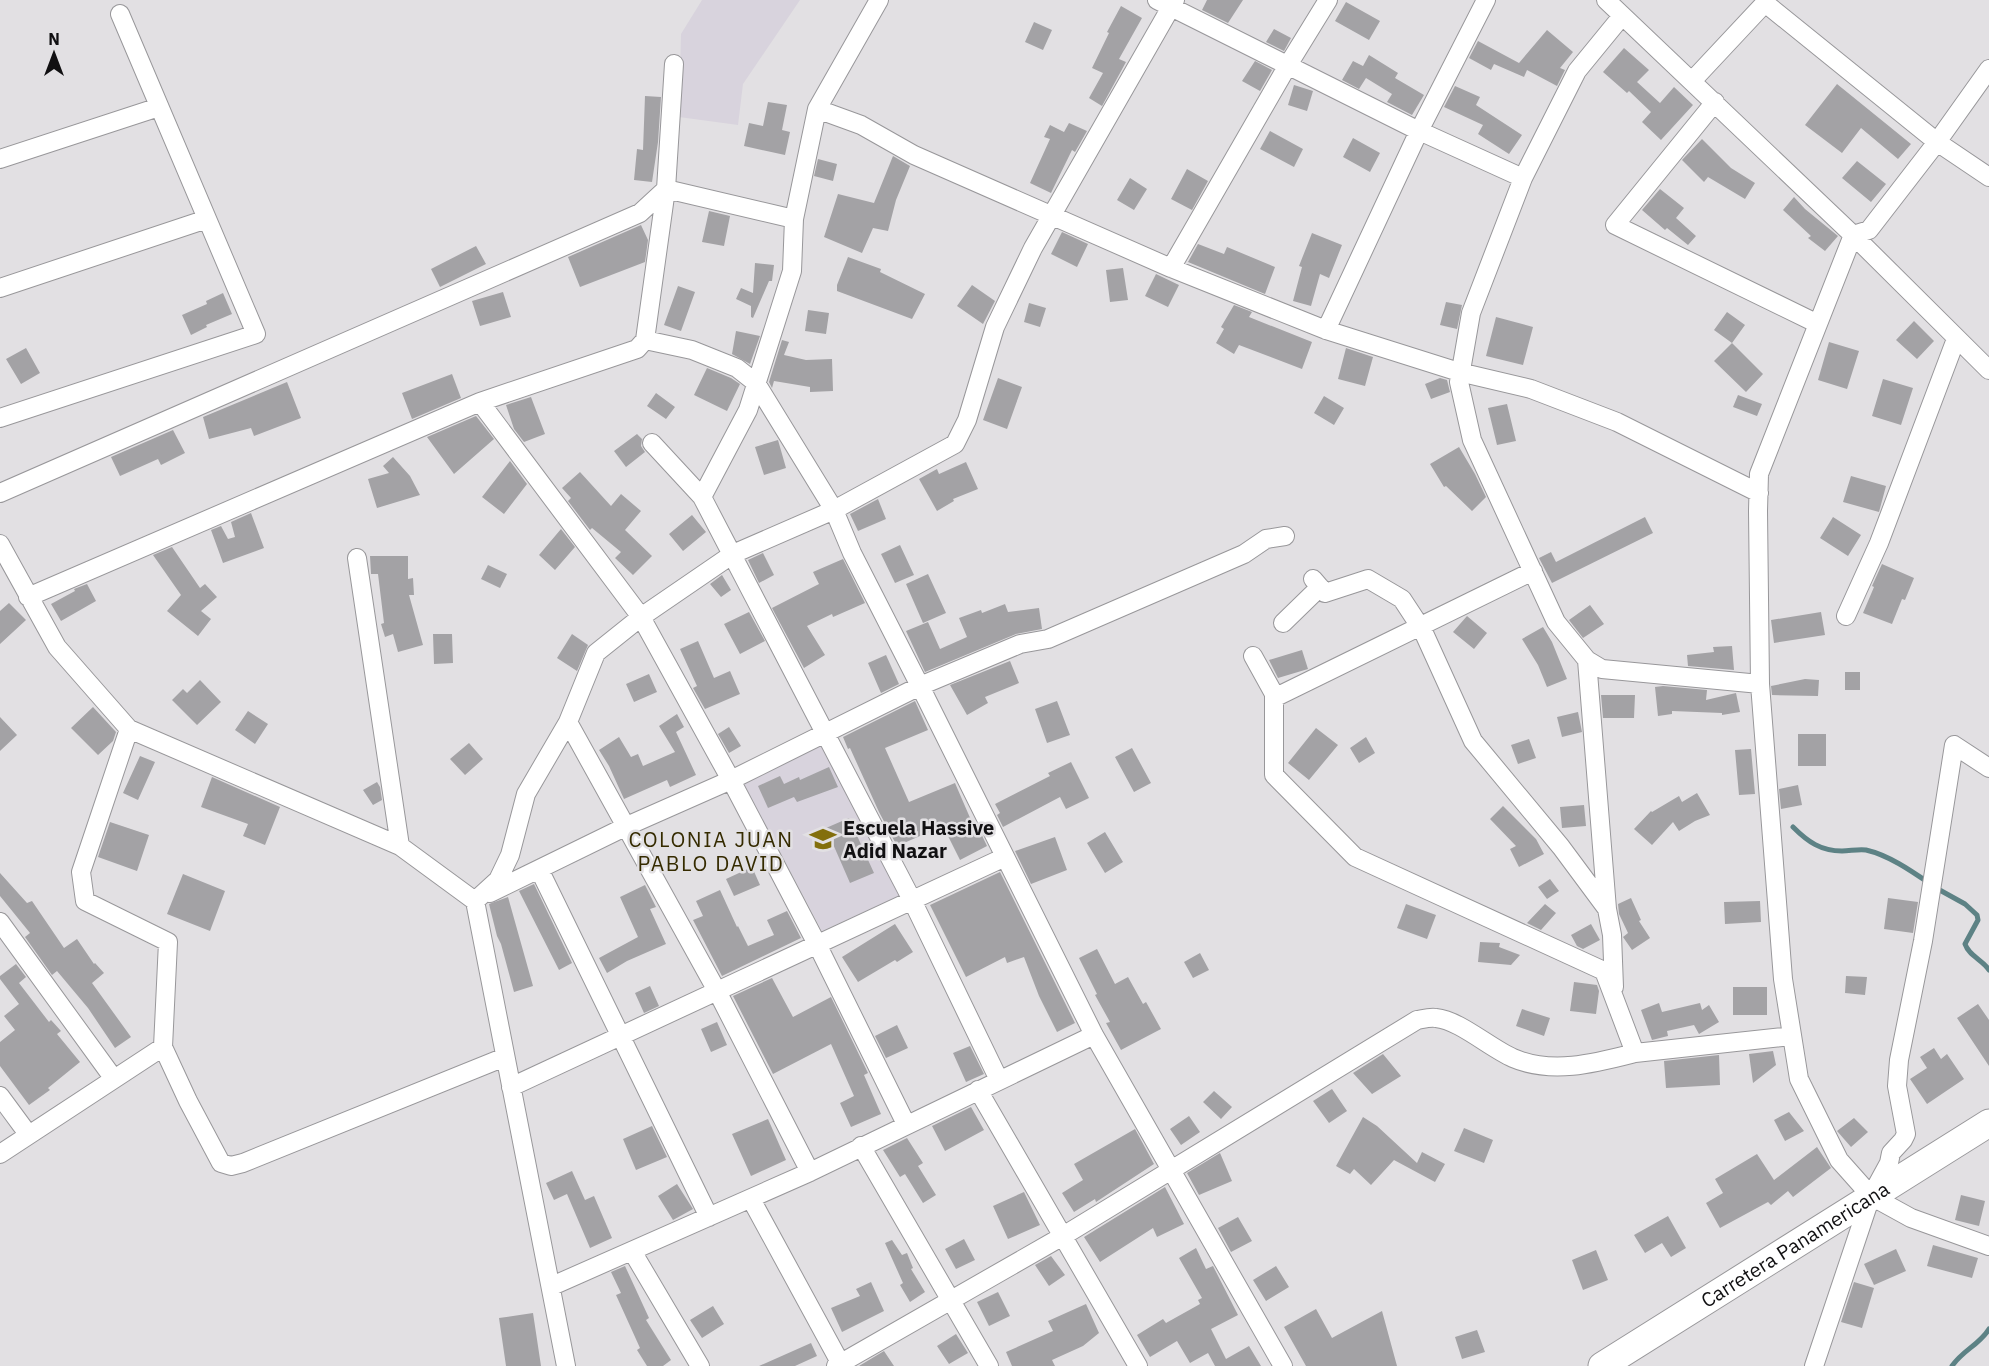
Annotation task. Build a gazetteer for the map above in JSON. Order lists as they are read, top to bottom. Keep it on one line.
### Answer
{"streets":{"highway":["Carretera Panamericana"]},"districts":["COLONIA JUAN PABLO DAVID"],"places":{"school or university":["Escuela Hassive Adid Nazar"]},"north":"top"}
